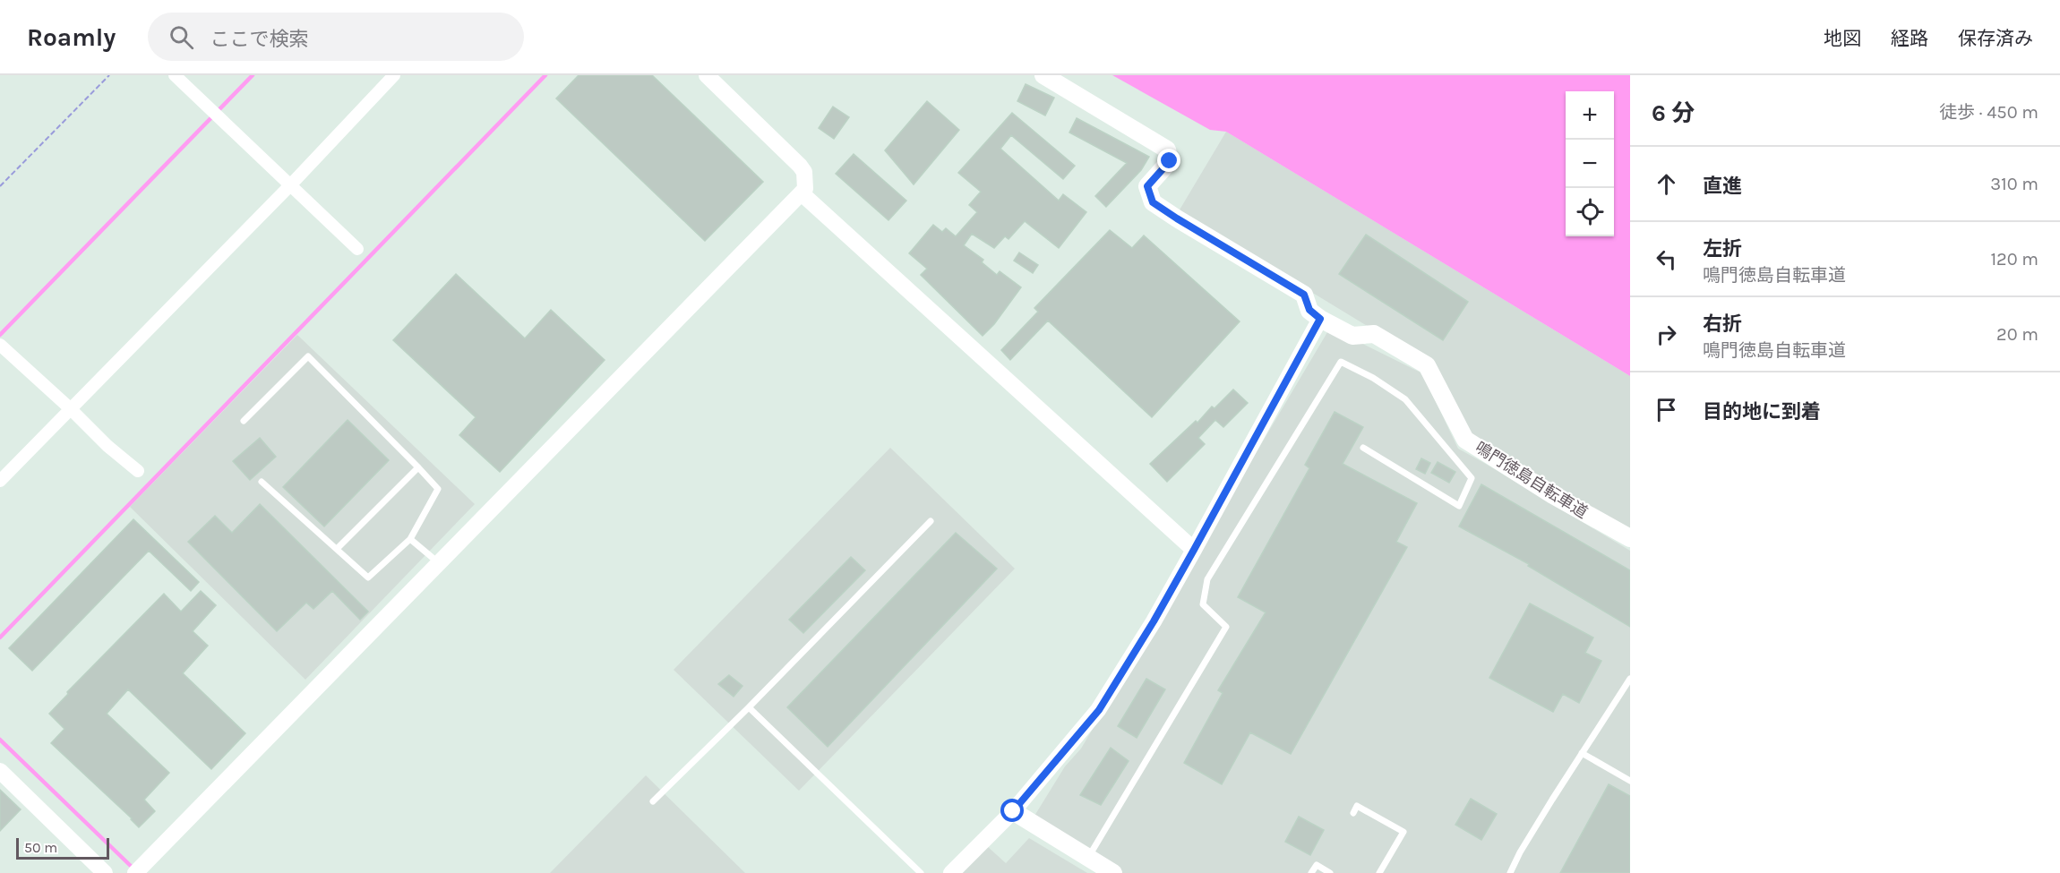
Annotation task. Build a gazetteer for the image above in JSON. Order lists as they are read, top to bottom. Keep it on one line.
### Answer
{"streets":{"main road":["鳴門徳島自転車道"]},"scale_bar":"50 m","page":{"header":"Roamly","search":"ここで検索","nav":["地図","経路","保存済み"],"heading":["6 分","徒歩 · 450 m"],"map_buttons":["+","−"],"list":[["直進","310 m"],["左折","鳴門徳島自転車道","120 m"],["右折","鳴門徳島自転車道","20 m"],"目的地に到着"],"scale":"50 m"}}
